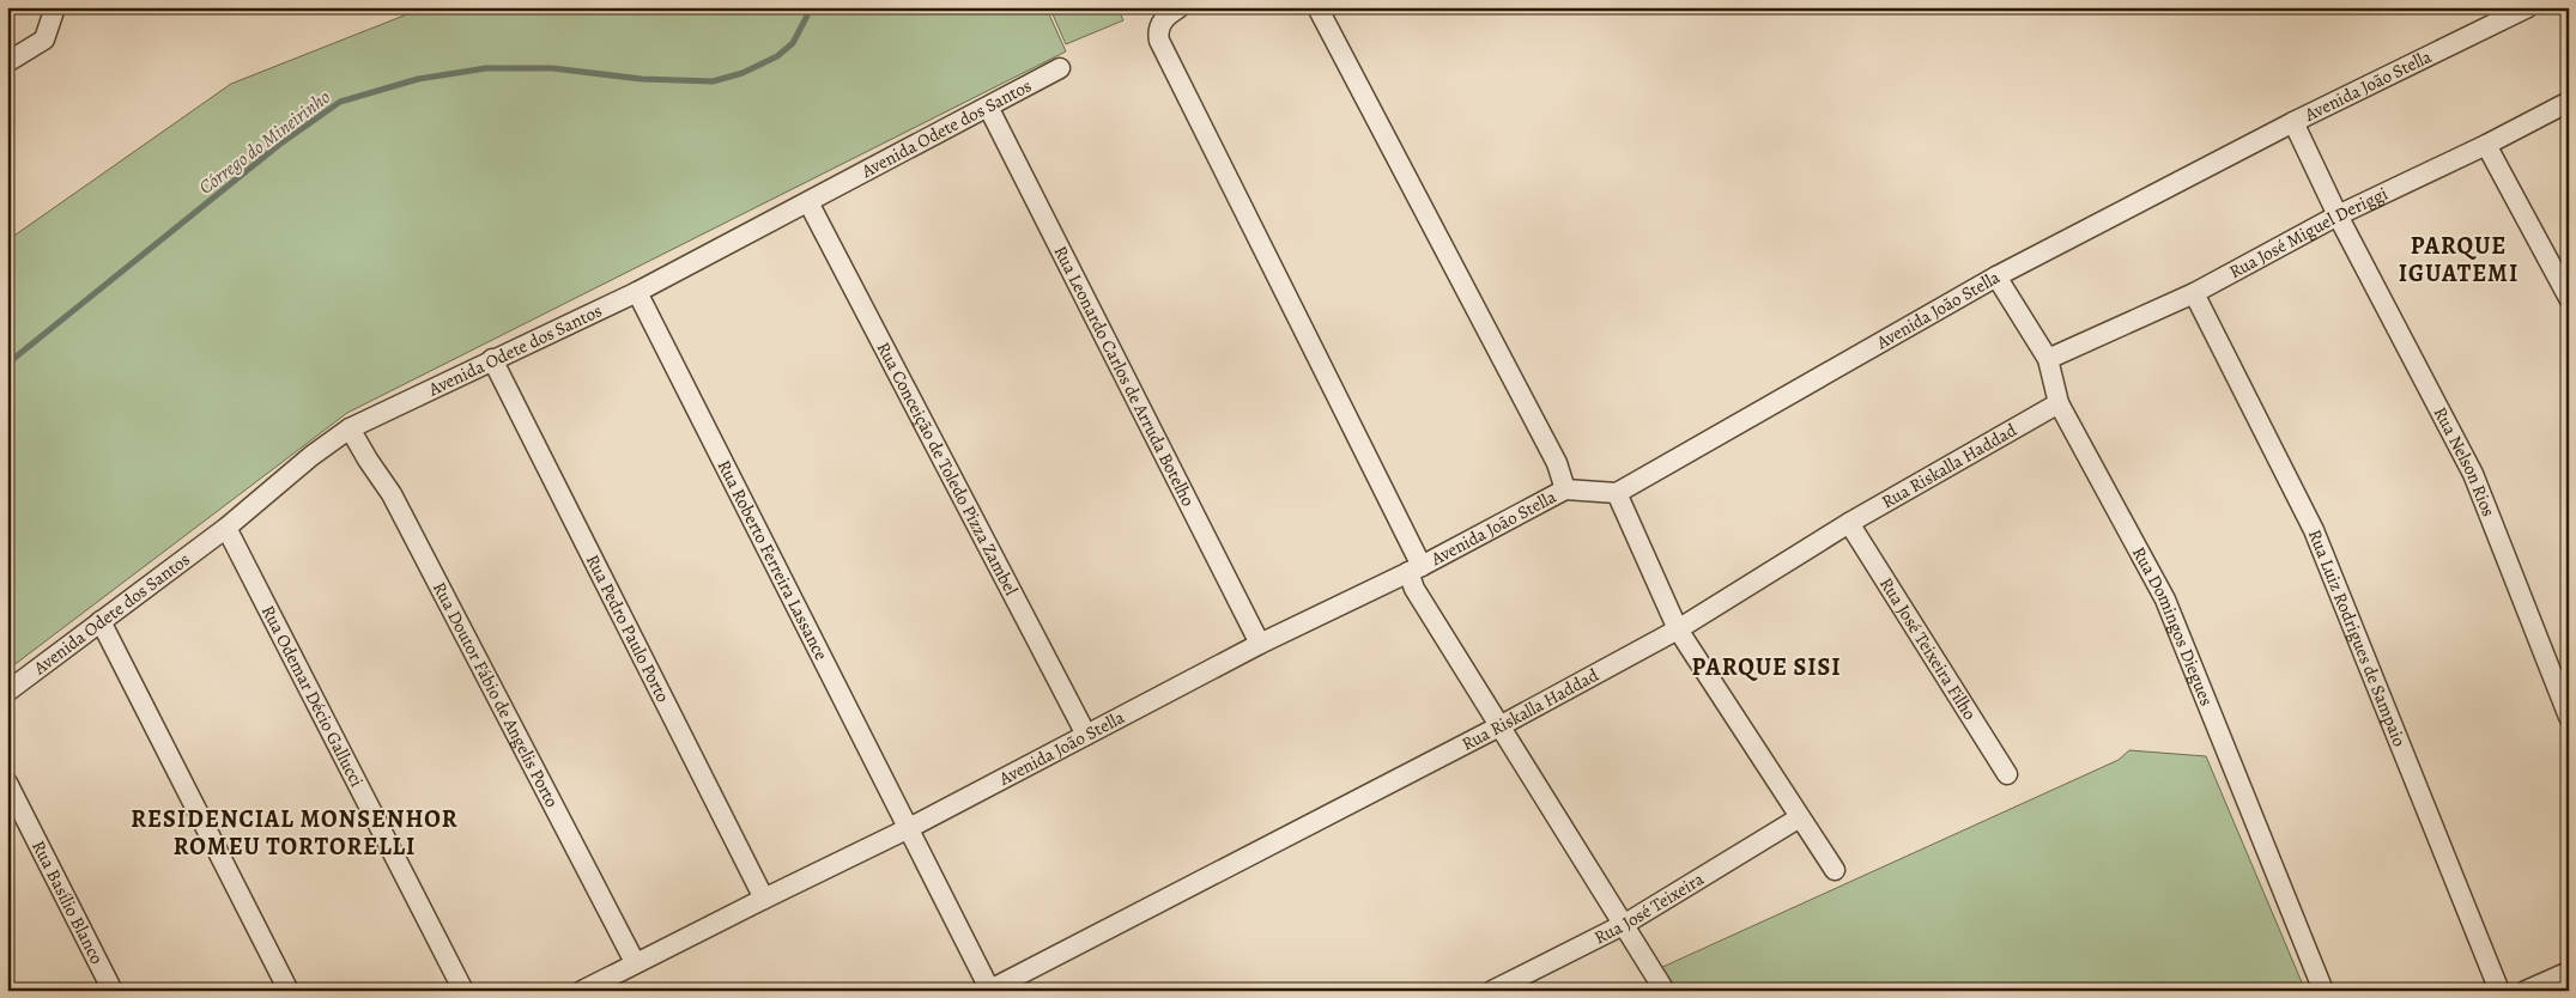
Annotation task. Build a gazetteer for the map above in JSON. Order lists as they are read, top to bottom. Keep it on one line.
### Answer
{"streets":{"street":["Avenida João Stella","Avenida Odete dos Santos","Rua José Miguel Deriggi","Rua Leonardo Carlos de Arruda Botelho","Rua Nelson Rios","Rua Riskalla Haddad","Rua Conceição de Toledo Pizza Zambel","Rua Roberto Ferreira Lassance","Rua Domingos Diegues","Rua Pedro Paulo Porto","Rua Luiz Rodrigues de Sampaio","Rua José Teixeira Filho","Rua Doutor Fábio de Angelis Porto","Rua Odemar Décio Gallucci","Rua Basílio Blanco","Rua José Teixeira"]},"crossings":[["Avenida João Stella","Rua Leonardo Carlos de Arruda Botelho"],["Avenida João Stella","Rua Nelson Rios"],["Avenida João Stella","Rua Conceição de Toledo Pizza Zambel"],["Avenida João Stella","Rua Roberto Ferreira Lassance"],["Avenida João Stella","Rua Domingos Diegues"],["Avenida João Stella","Rua Pedro Paulo Porto"],["Avenida João Stella","Rua Doutor Fábio de Angelis Porto"],["Avenida Odete dos Santos","Rua Leonardo Carlos de Arruda Botelho"],["Avenida Odete dos Santos","Rua Conceição de Toledo Pizza Zambel"],["Avenida Odete dos Santos","Rua Roberto Ferreira Lassance"],["Avenida Odete dos Santos","Rua Pedro Paulo Porto"],["Avenida Odete dos Santos","Rua Doutor Fábio de Angelis Porto"],["Avenida Odete dos Santos","Rua Odemar Décio Gallucci"],["Rua José Miguel Deriggi","Rua Nelson Rios"],["Rua José Miguel Deriggi","Rua Domingos Diegues"],["Rua José Miguel Deriggi","Rua Luiz Rodrigues de Sampaio"],["Rua Riskalla Haddad","Rua Roberto Ferreira Lassance"],["Rua Riskalla Haddad","Rua Domingos Diegues"],["Rua Riskalla Haddad","Rua José Teixeira Filho"]],"districts":["PARQUE IGUATEMI","PARQUE SISI","RESIDENCIAL MONSENHOR ROMEU TORTORELLI"],"water":["Córrego do Mineirinho"]}
